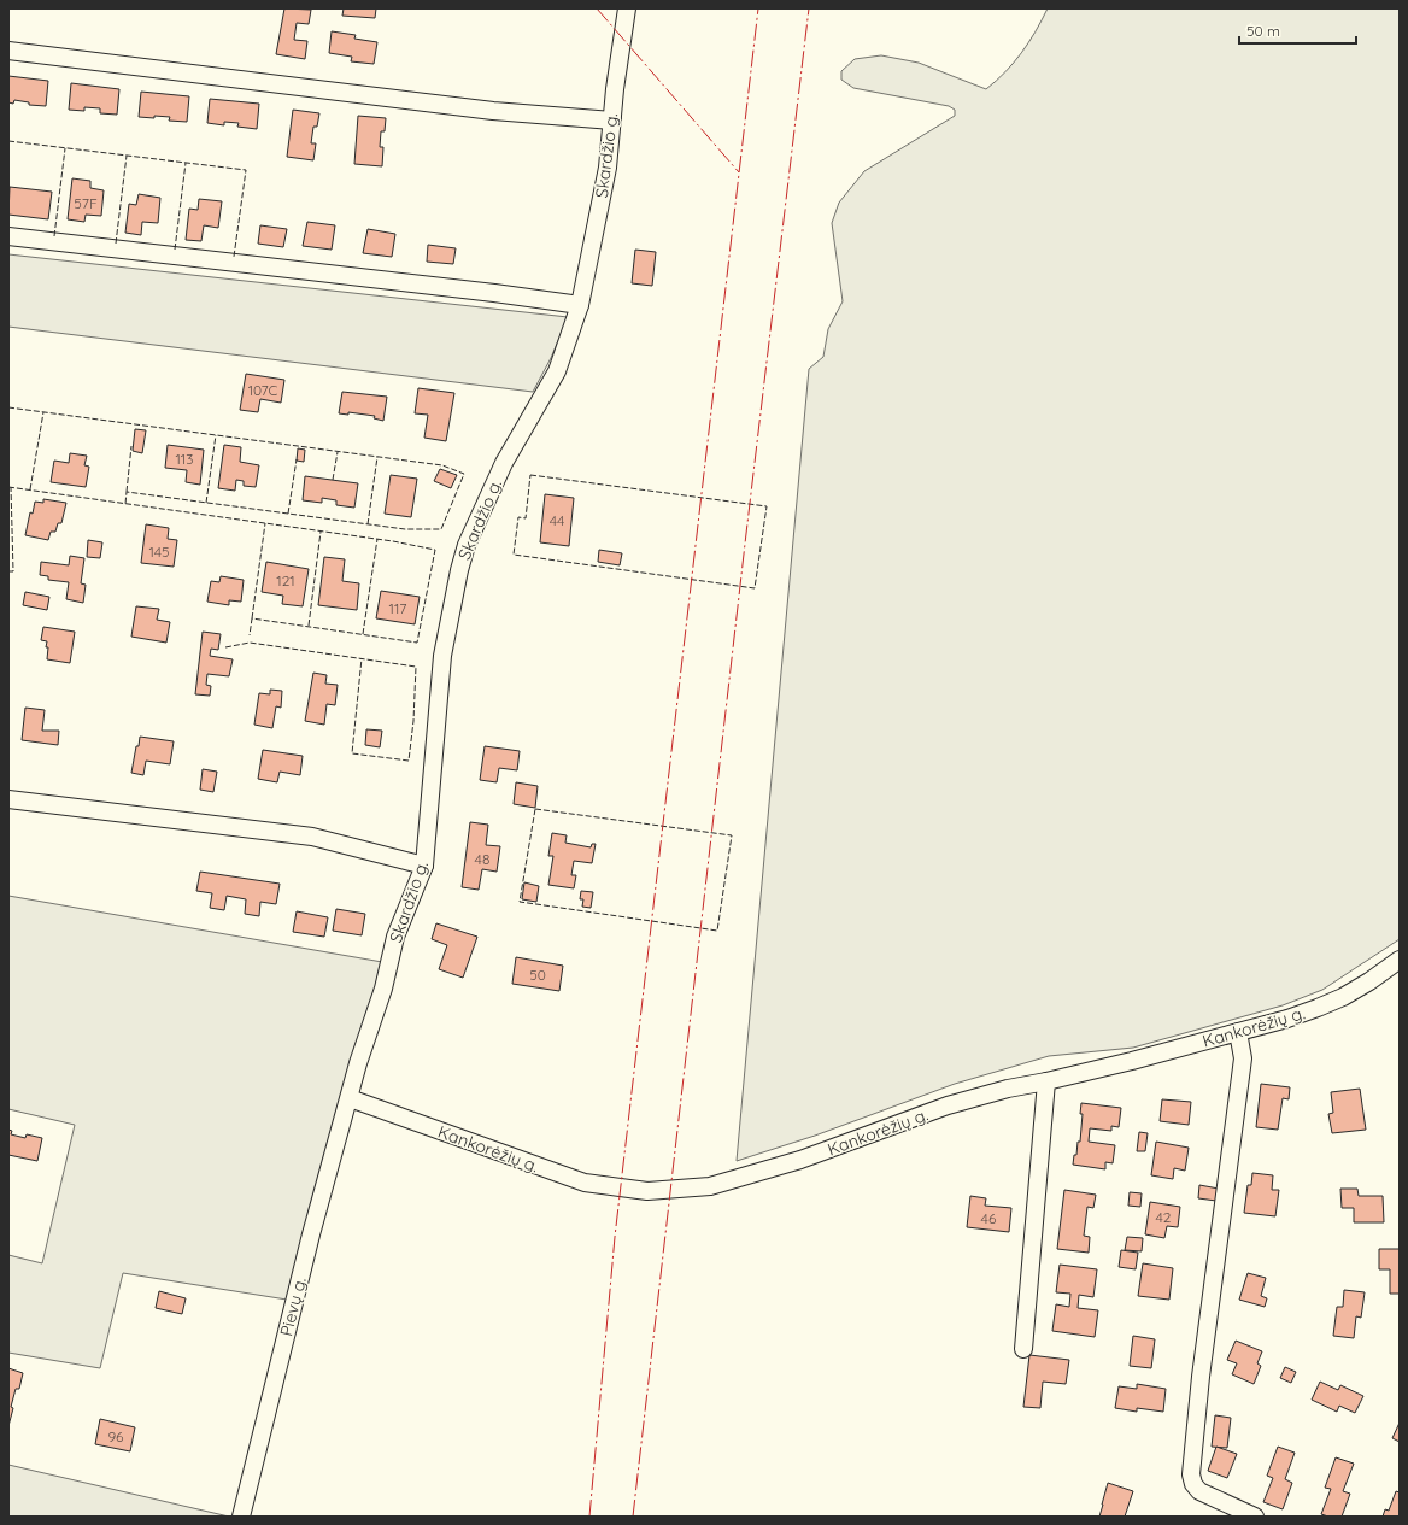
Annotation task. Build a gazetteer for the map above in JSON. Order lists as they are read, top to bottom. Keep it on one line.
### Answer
{"streets":{"street":["Skardžio g.","Kankorėžių g.","Pievų g."]},"crossings":[["Skardžio g.","Kankorėžių g."],["Skardžio g.","Pievų g."],["Kankorėžių g.","Pievų g."]],"house_numbers":["57F","107C","113","44","145","121","117","48","50","42","46","96"],"scale_bar":"50 m"}
